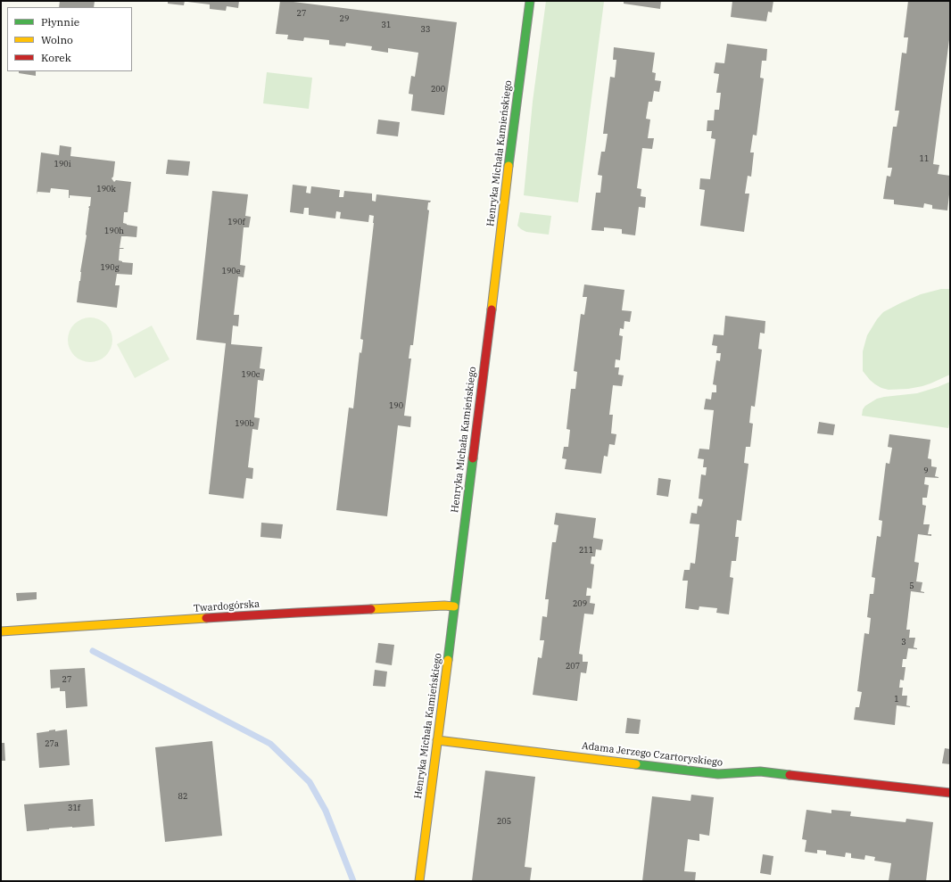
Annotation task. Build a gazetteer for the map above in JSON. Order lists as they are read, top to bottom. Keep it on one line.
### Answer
{"streets":{"street":["Henryka Michała Kamieńskiego","Twardogórska","Adama Jerzego Czartoryskiego"]},"crossings":[["Henryka Michała Kamieńskiego","Twardogórska"],["Henryka Michała Kamieńskiego","Adama Jerzego Czartoryskiego"]],"house_numbers":["27","29","31","33","200","11","190i","190k","190f","190h","190g","190e","190c","190","190b","9","211","5","209","3","207","27","1","27a","82","31f","205"],"legend":["Płynnie","Wolno","Korek"]}
